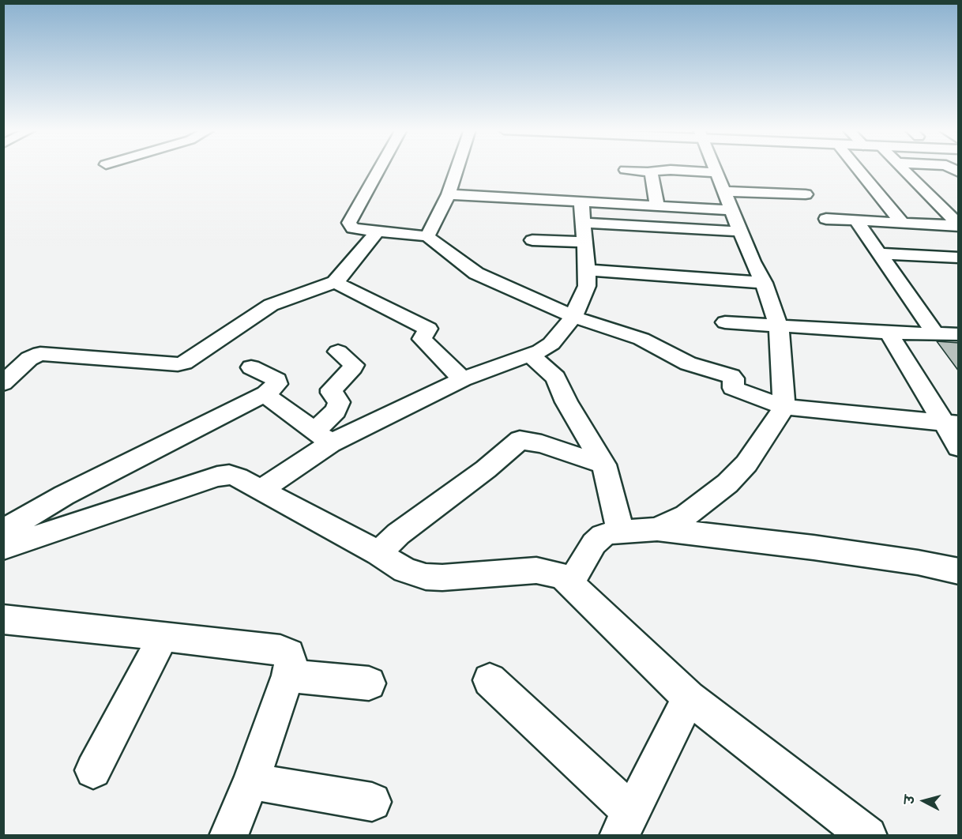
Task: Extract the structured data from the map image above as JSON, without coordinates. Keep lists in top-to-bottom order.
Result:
{
  "north": "left"
}
